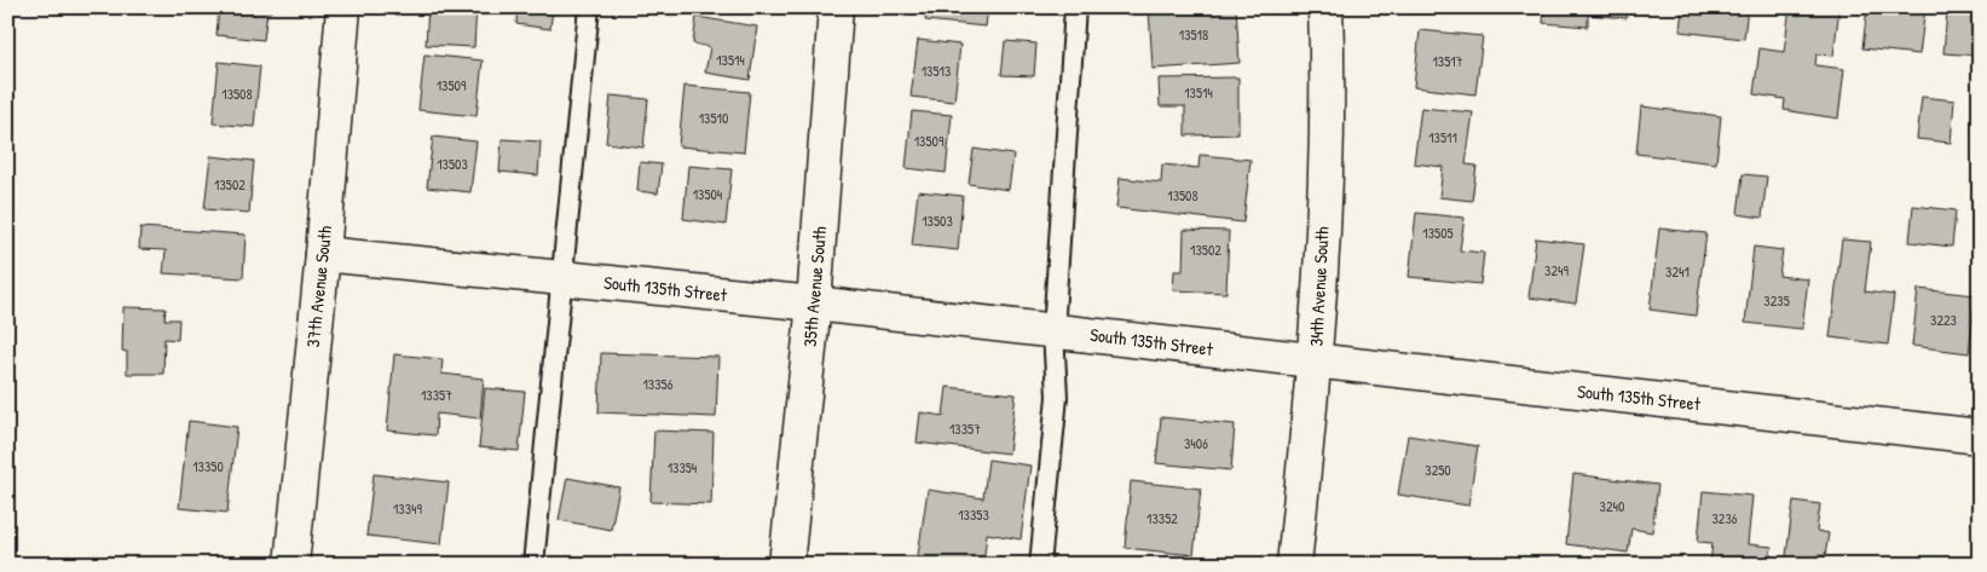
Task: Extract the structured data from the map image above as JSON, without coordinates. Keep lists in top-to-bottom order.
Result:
{
  "streets": {
    "street": [
      "37th Avenue South",
      "35th Avenue South",
      "34th Avenue South",
      "South 135th Street"
    ]
  },
  "crossings": [
    ["37th Avenue South", "South 135th Street"],
    ["35th Avenue South", "South 135th Street"],
    ["34th Avenue South", "South 135th Street"]
  ],
  "house_numbers": [
    "13518",
    "13514",
    "13517",
    "13513",
    "13509",
    "13514",
    "13508",
    "13510",
    "13511",
    "13509",
    "13503",
    "13502",
    "13504",
    "13508",
    "13503",
    "13505",
    "13502",
    "3249",
    "3241",
    "3235",
    "3223",
    "13356",
    "13357",
    "13357",
    "3406",
    "13350",
    "13354",
    "3250",
    "3240",
    "13349",
    "13353",
    "13352",
    "3236"
  ]
}
